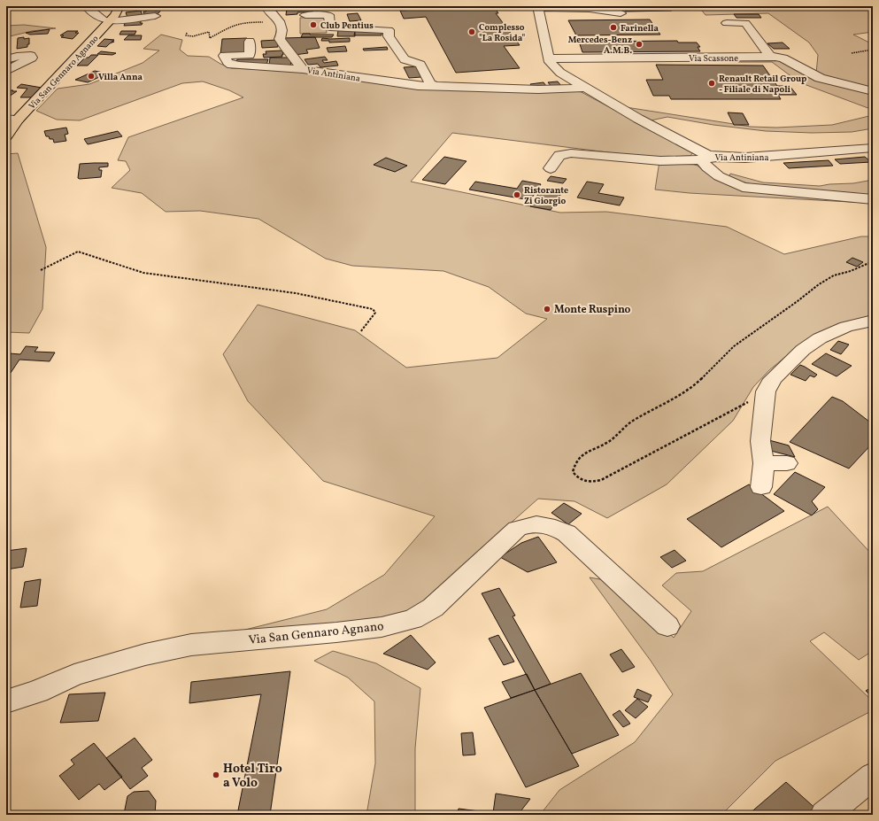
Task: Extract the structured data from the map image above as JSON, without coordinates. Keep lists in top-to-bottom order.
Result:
{
  "streets": {
    "main road": ["Via San Gennaro Agnano"],
    "street": ["Via Scassone", "Via Antiniana"]
  },
  "crossings": [
    ["Via Scassone", "Via Antiniana"]
  ],
  "places": [
    "Club Pentius",
    "Farinella",
    "Complesso \"La Rosida\"",
    "Mercedes-Benz A.M.B.",
    "Villa Anna",
    "Renault Retail Group - Filiale di Napoli",
    "Ristorante Zi Giorgio",
    "Monte Ruspino",
    "Hotel Tiro a Volo"
  ]
}
